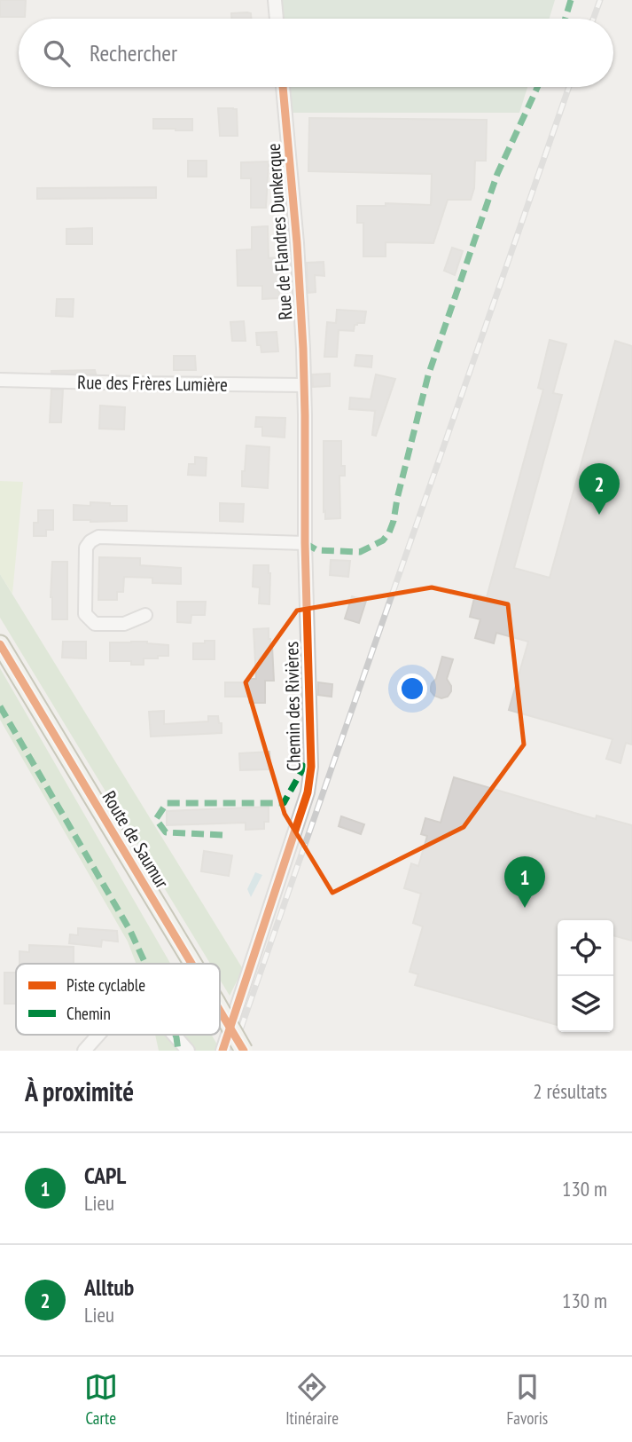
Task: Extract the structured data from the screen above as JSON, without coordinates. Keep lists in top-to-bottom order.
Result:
{
  "streets": {
    "main road": ["Route de Saumur"],
    "street": ["Rue de Flandres Dunkerque", "Rue des Frères Lumière", "Chemin des Rivières"]
  },
  "crossings": [
    ["Rue de Flandres Dunkerque", "Rue des Frères Lumière"],
    ["Rue de Flandres Dunkerque", "Chemin des Rivières"],
    ["Rue des Frères Lumière", "Chemin des Rivières"]
  ],
  "legend": ["Piste cyclable", "Chemin"],
  "page": {
    "search": "Rechercher",
    "pins": ["2", "1"],
    "heading": ["À proximité", "2 résultats"],
    "list": [
      {
        "mark": "1",
        "name": "CAPL",
        "note": "Lieu",
        "value": "130 m"
      },
      {
        "mark": "2",
        "name": "Alltub",
        "note": "Lieu",
        "value": "130 m"
      }
    ],
    "nav": ["Carte", "Itinéraire", "Favoris"]
  }
}
